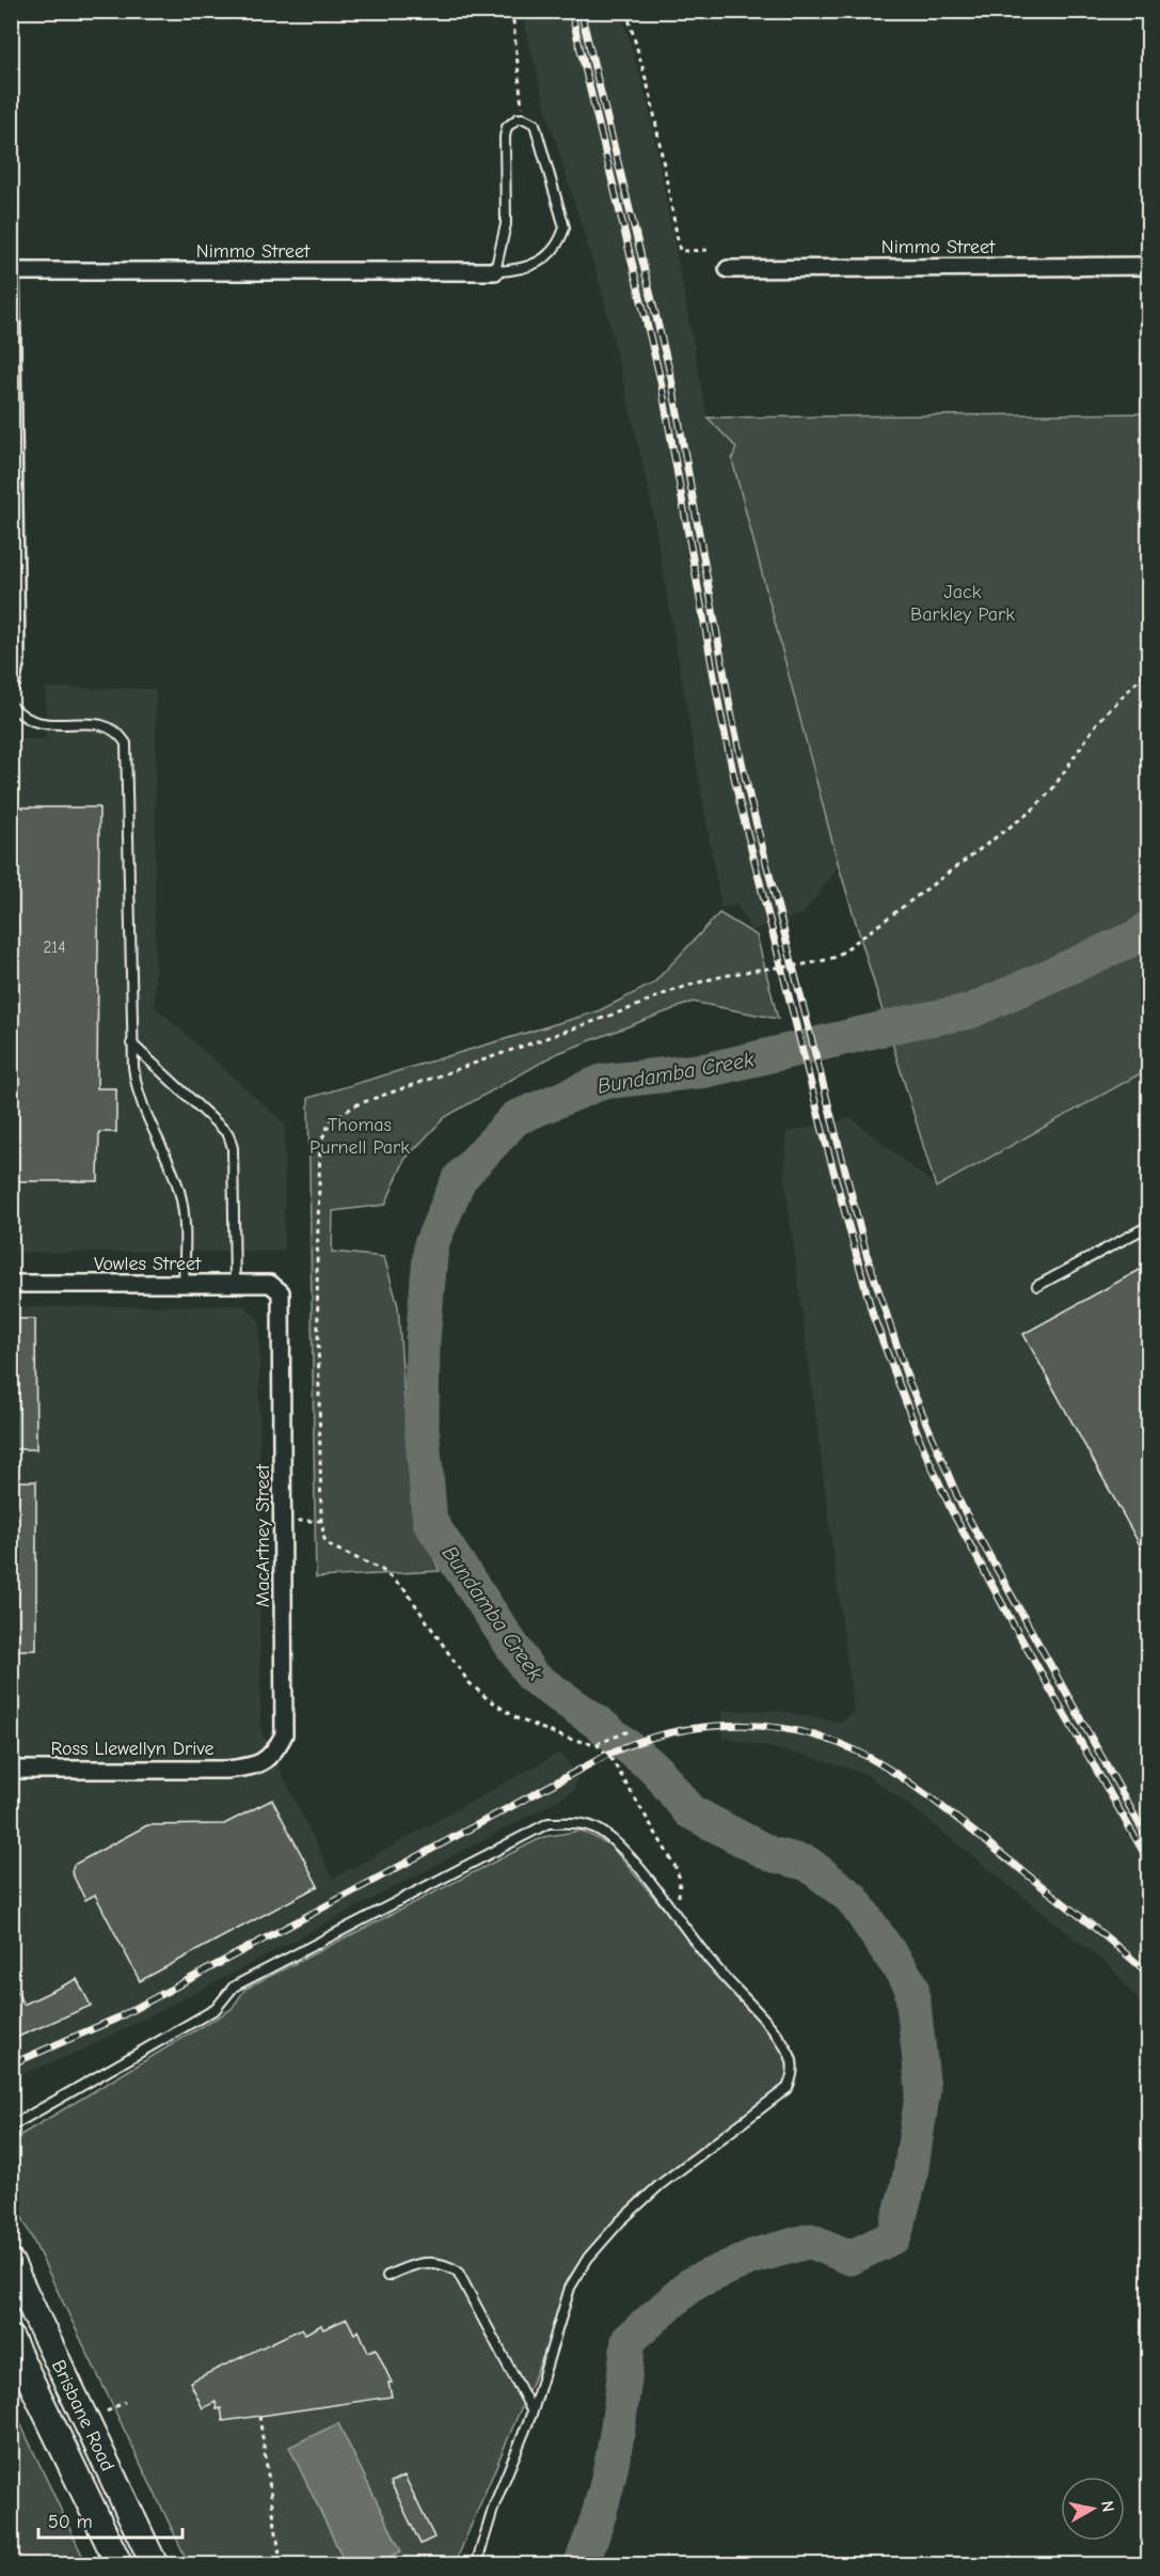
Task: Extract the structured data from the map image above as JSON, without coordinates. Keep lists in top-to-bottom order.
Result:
{
  "streets": {
    "main road": ["Brisbane Road"],
    "street": [
      "Nimmo Street",
      "Vowles Street",
      "MacArtney Street",
      "Ross Llewellyn Drive"
    ]
  },
  "crossings": [
    ["Vowles Street", "MacArtney Street"],
    ["MacArtney Street", "Ross Llewellyn Drive"]
  ],
  "water": ["Bundamba Creek"],
  "parks": ["Jack Barkley Park", "Thomas Purnell Park"],
  "house_numbers": ["214"],
  "scale_bar": "50 m",
  "north": "right"
}
